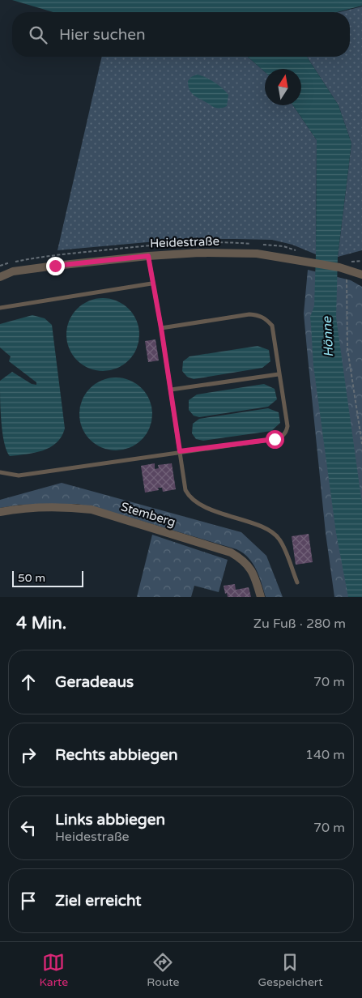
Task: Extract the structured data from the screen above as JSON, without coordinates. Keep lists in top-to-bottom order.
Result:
{
  "streets": {
    "street": ["Heidestraße", "Stemberg"]
  },
  "water": ["Hönne"],
  "scale_bar": "50 m",
  "north": "top",
  "page": {
    "search": "Hier suchen",
    "scale": "50 m",
    "heading": ["4 Min.", "Zu Fuß · 280 m"],
    "list": [
      ["Geradeaus", "70 m"],
      ["Rechts abbiegen", "140 m"],
      ["Links abbiegen", "Heidestraße", "70 m"],
      "Ziel erreicht"
    ],
    "nav": ["Karte", "Route", "Gespeichert"]
  }
}
